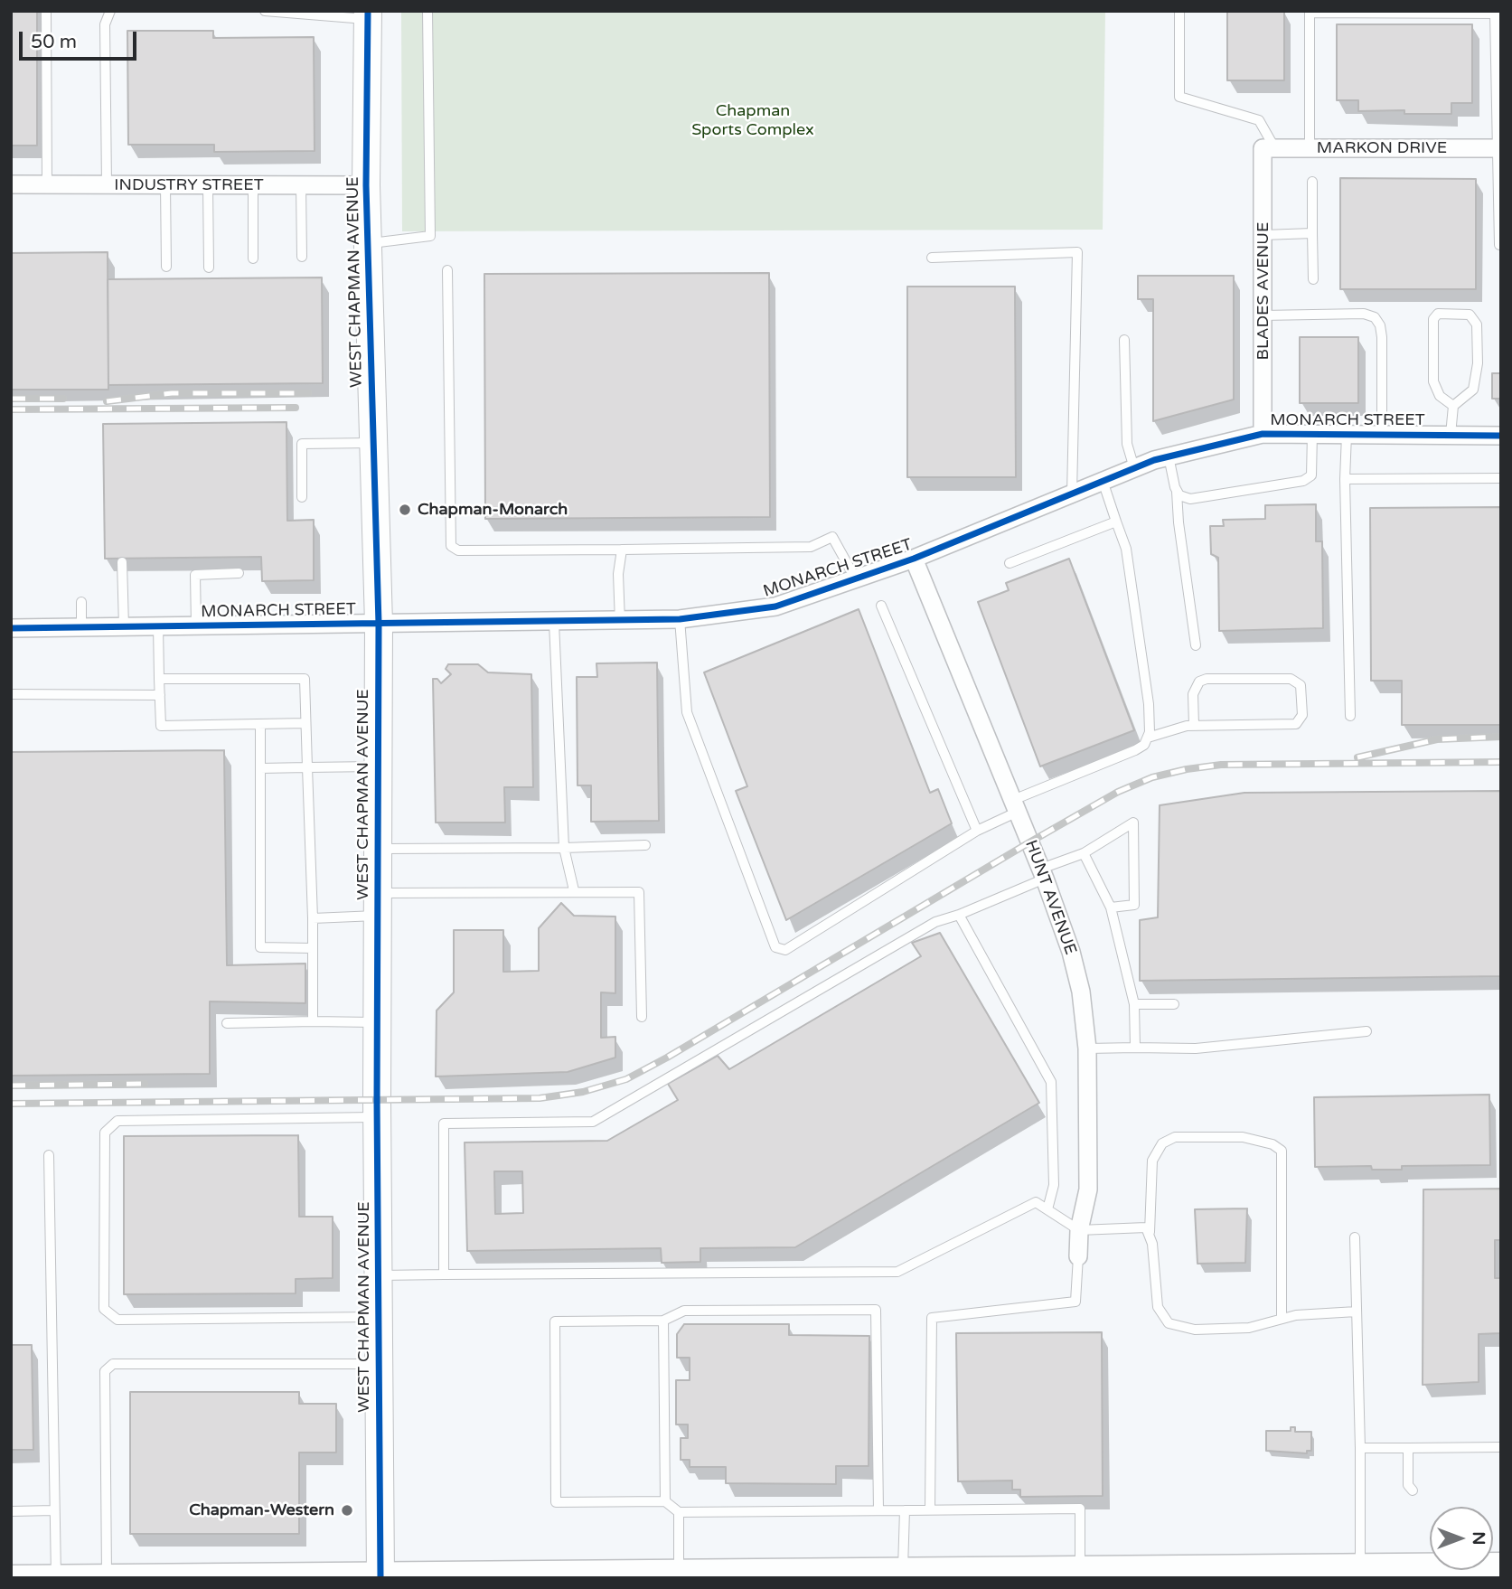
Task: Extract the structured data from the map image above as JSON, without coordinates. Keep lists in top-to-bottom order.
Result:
{
  "streets": {
    "main road": ["WEST CHAPMAN AVENUE"],
    "street": [
      "MARKON DRIVE",
      "INDUSTRY STREET",
      "BLADES AVENUE",
      "MONARCH STREET",
      "HUNT AVENUE"
    ]
  },
  "crossings": [
    ["MARKON DRIVE", "BLADES AVENUE"],
    ["INDUSTRY STREET", "WEST CHAPMAN AVENUE"],
    ["WEST CHAPMAN AVENUE", "MONARCH STREET"],
    ["BLADES AVENUE", "MONARCH STREET"],
    ["MONARCH STREET", "HUNT AVENUE"]
  ],
  "parks": ["Chapman Sports Complex"],
  "places": ["Chapman-Monarch", "Chapman-Western"],
  "scale_bar": "50 m",
  "north": "right"
}
